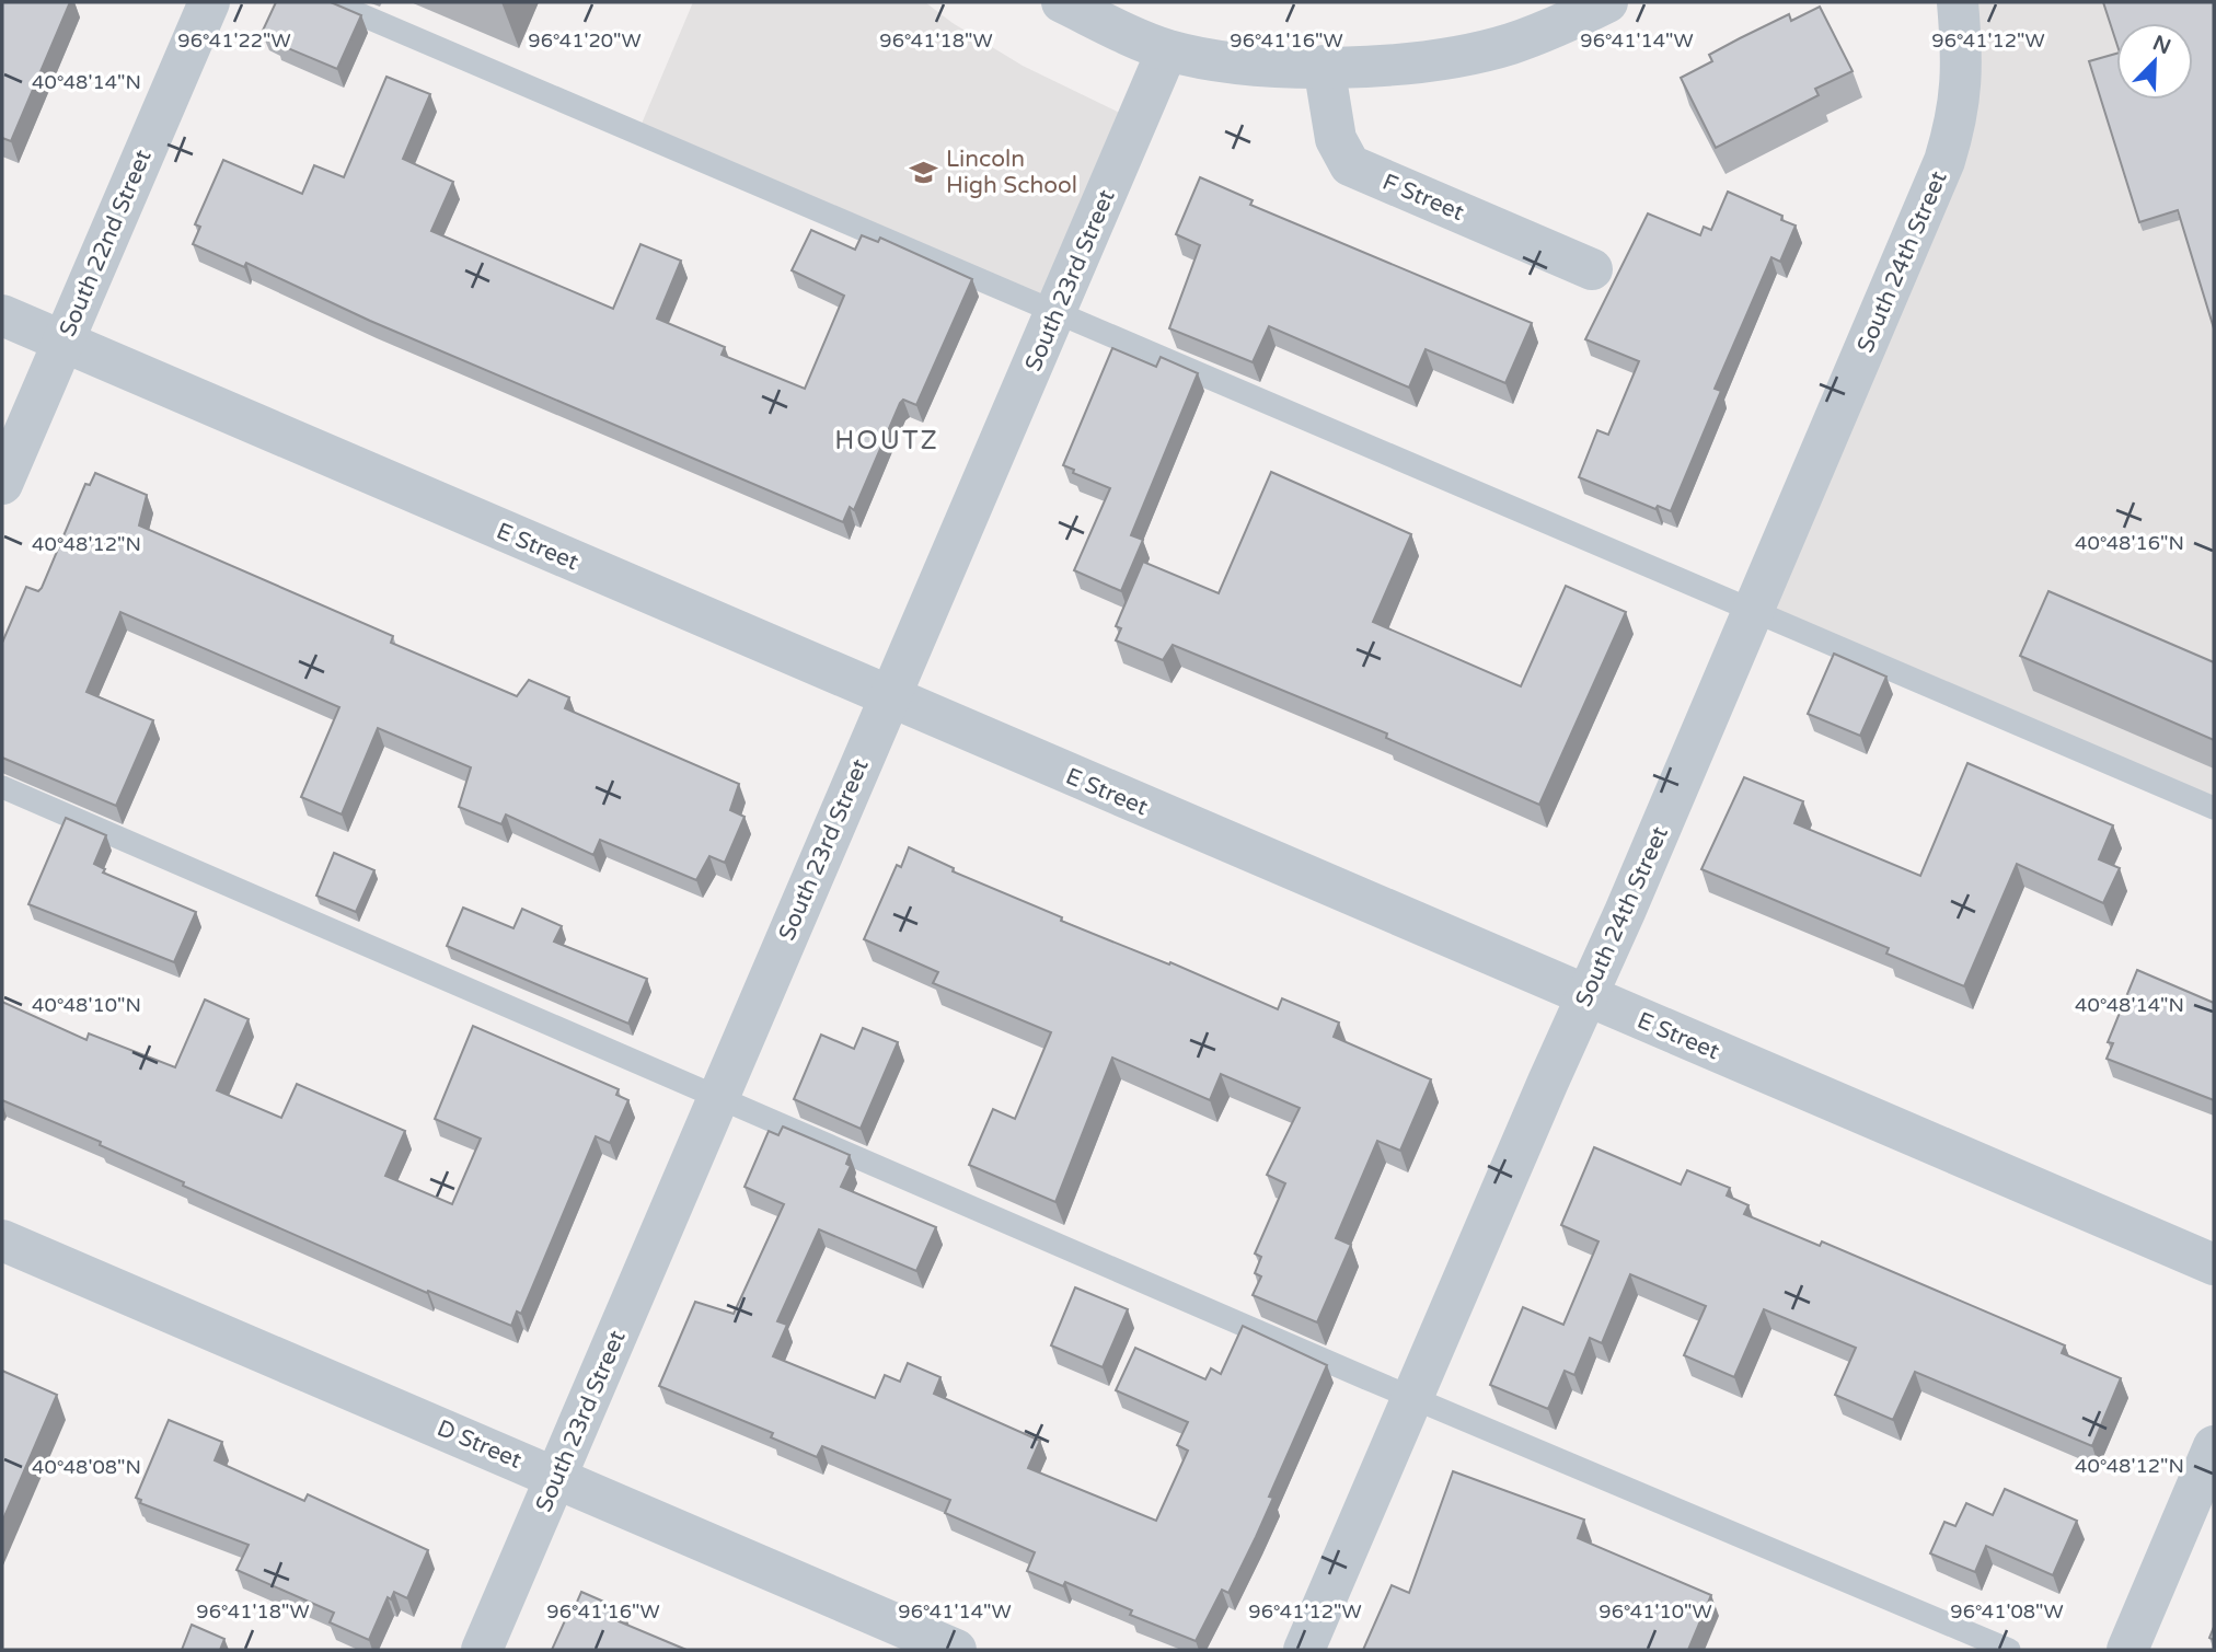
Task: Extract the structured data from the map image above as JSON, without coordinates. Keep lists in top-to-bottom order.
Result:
{
  "streets": {
    "street": [
      "F Street",
      "South 22nd Street",
      "South 24th Street",
      "South 23rd Street",
      "E Street",
      "D Street"
    ]
  },
  "crossings": [
    ["South 22nd Street", "E Street"],
    ["South 24th Street", "E Street"],
    ["South 23rd Street", "E Street"],
    ["South 23rd Street", "D Street"]
  ],
  "districts": ["HOUTZ"],
  "places": {
    "school or university": ["Lincoln High School"]
  },
  "north": "top right",
  "coordinates": [
    "96°41'22\"W",
    "96°41'20\"W",
    "96°41'18\"W",
    "96°41'16\"W",
    "96°41'14\"W",
    "96°41'12\"W",
    "40°48'14\"N",
    "40°48'16\"N",
    "40°48'12\"N",
    "40°48'10\"N",
    "40°48'08\"N",
    "96°41'10\"W",
    "96°41'08\"W"
  ]
}
